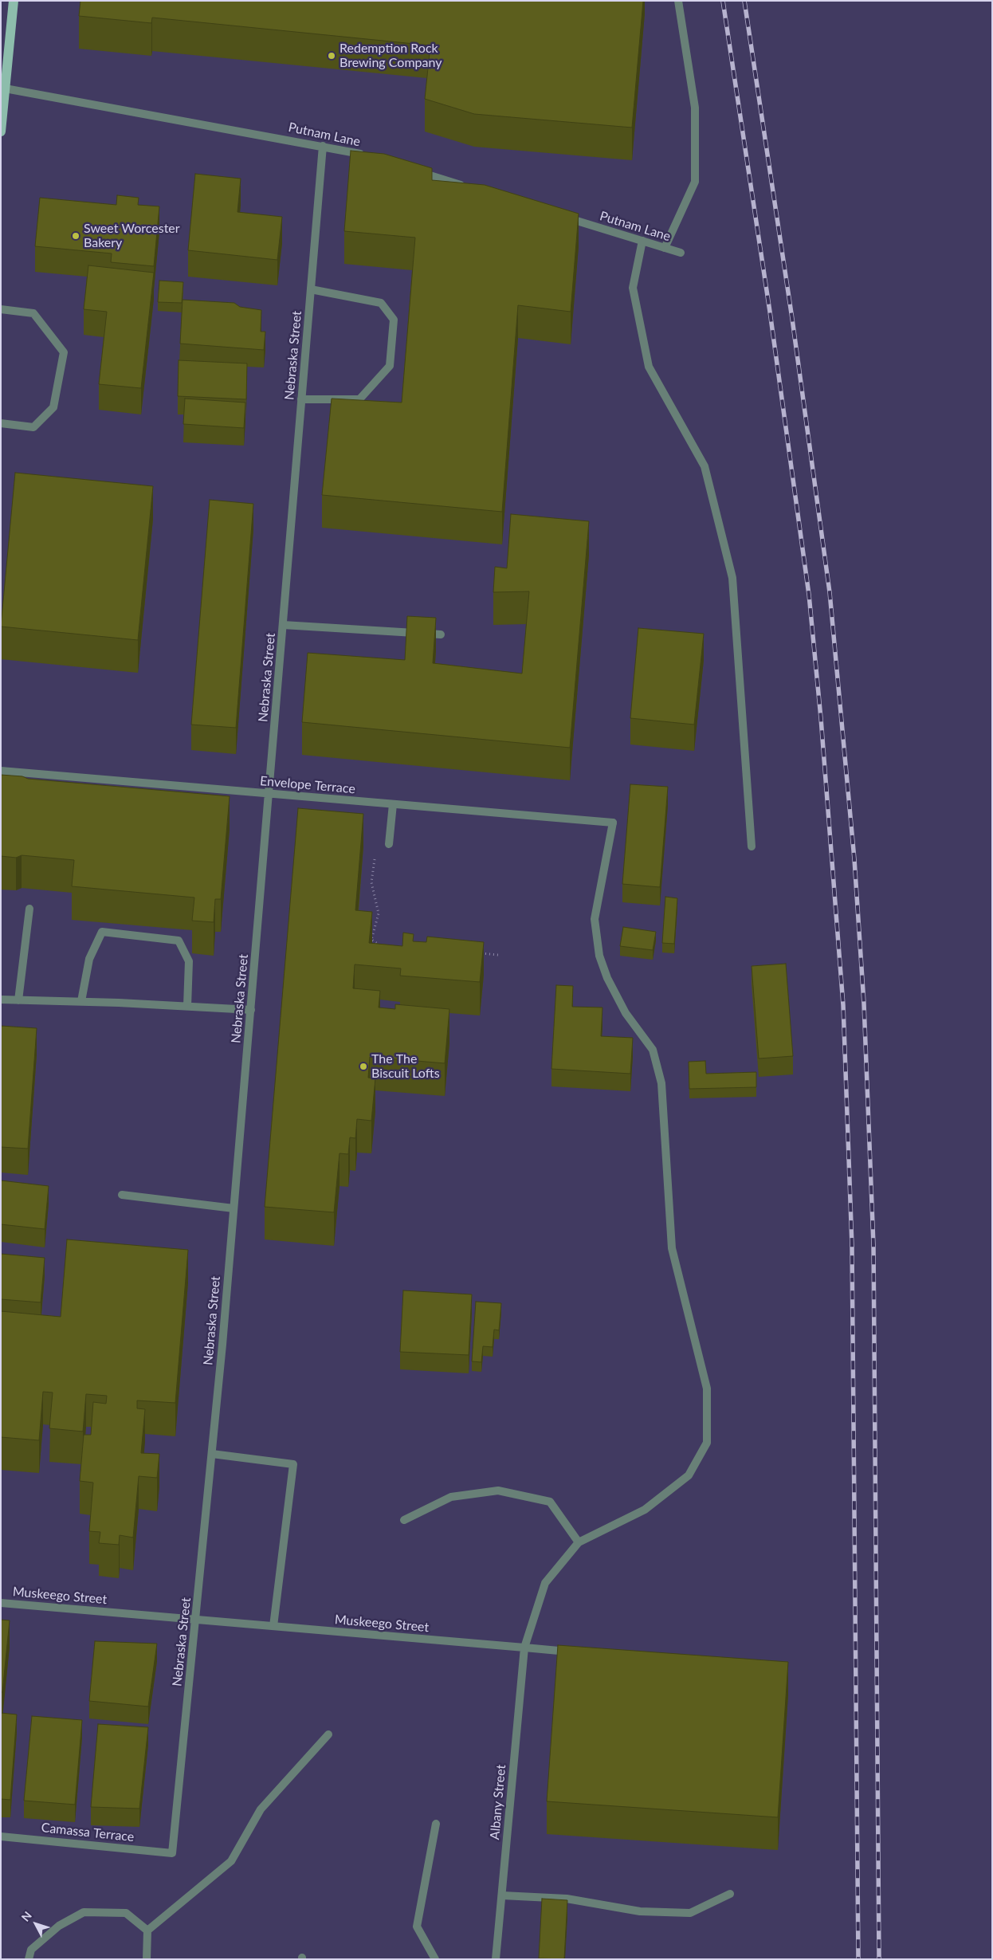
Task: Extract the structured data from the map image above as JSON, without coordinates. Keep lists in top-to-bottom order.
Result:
{
  "streets": {
    "street": [
      "Putnam Lane",
      "Nebraska Street",
      "Envelope Terrace",
      "Muskeego Street",
      "Albany Street",
      "Camassa Terrace"
    ]
  },
  "crossings": [
    ["Putnam Lane", "Nebraska Street"],
    ["Nebraska Street", "Envelope Terrace"],
    ["Nebraska Street", "Muskeego Street"],
    ["Nebraska Street", "Camassa Terrace"],
    ["Envelope Terrace", "Albany Street"],
    ["Muskeego Street", "Albany Street"]
  ],
  "places": ["Redemption Rock Brewing Company", "Sweet Worcester Bakery", "The The Biscuit Lofts"],
  "north": "top left"
}
